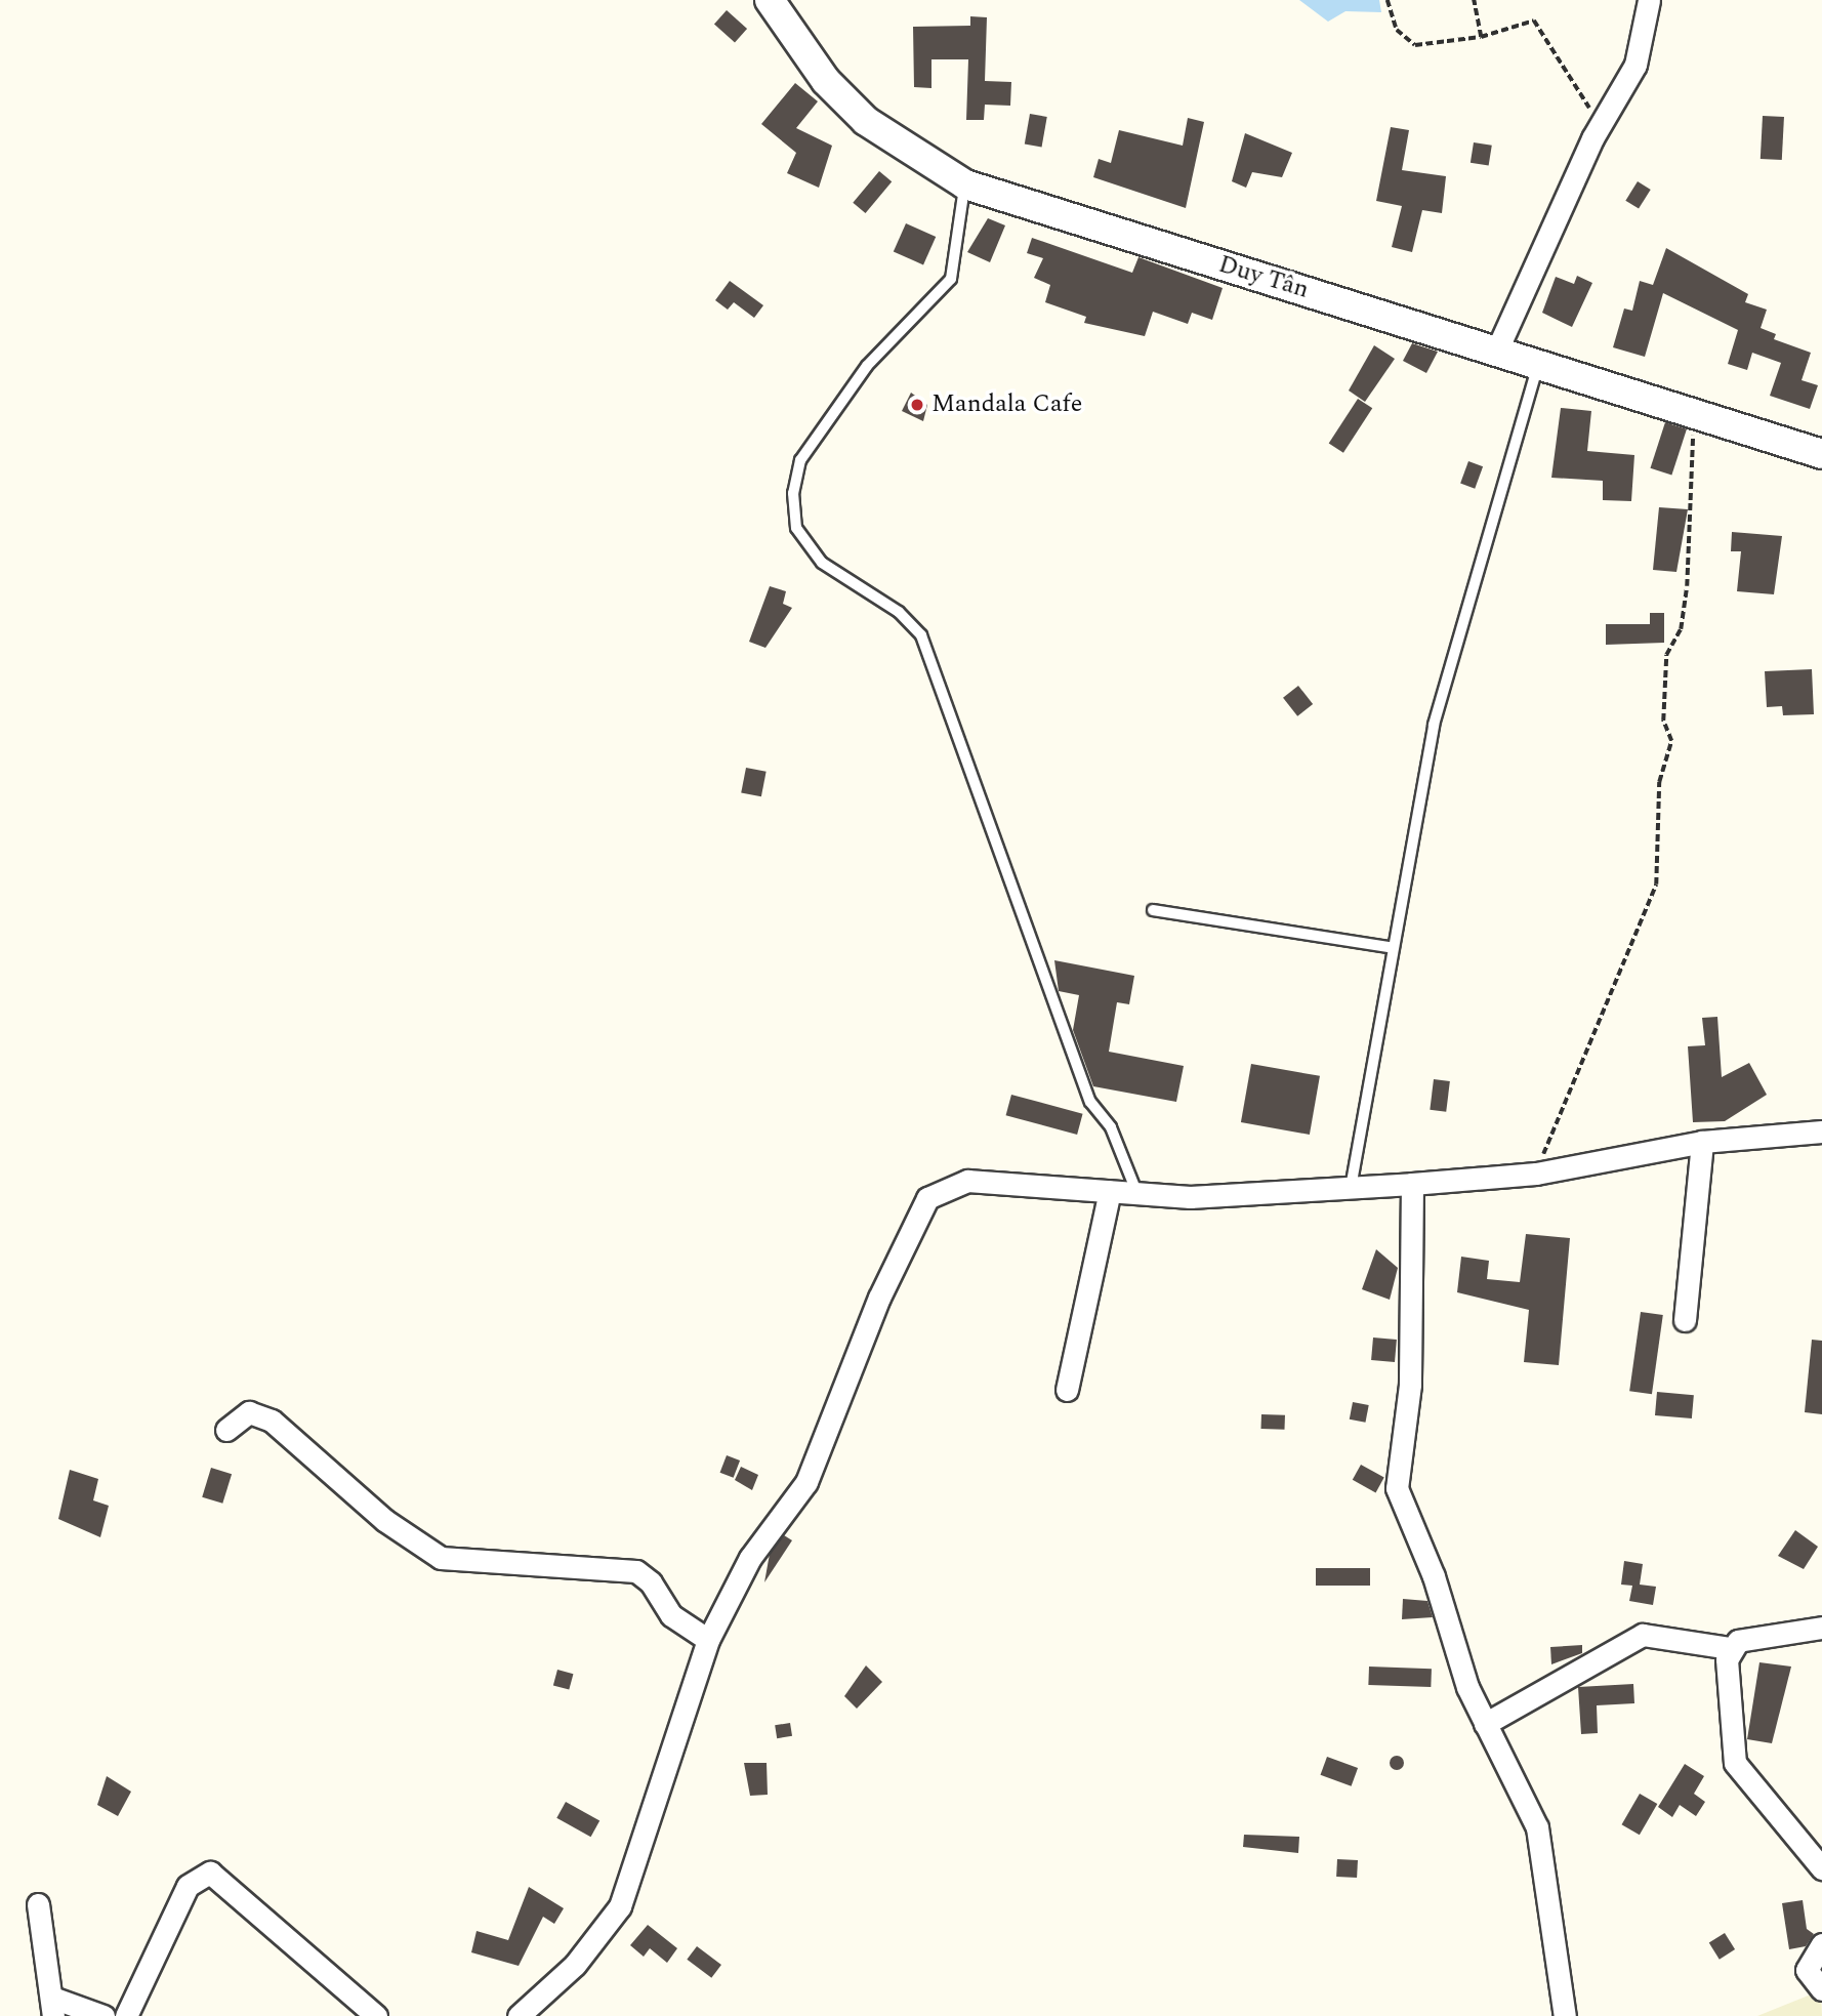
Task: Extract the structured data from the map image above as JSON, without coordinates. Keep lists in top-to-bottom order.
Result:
{
  "streets": {
    "street": ["Duy Tân"]
  },
  "places": ["Mandala Cafe"]
}
